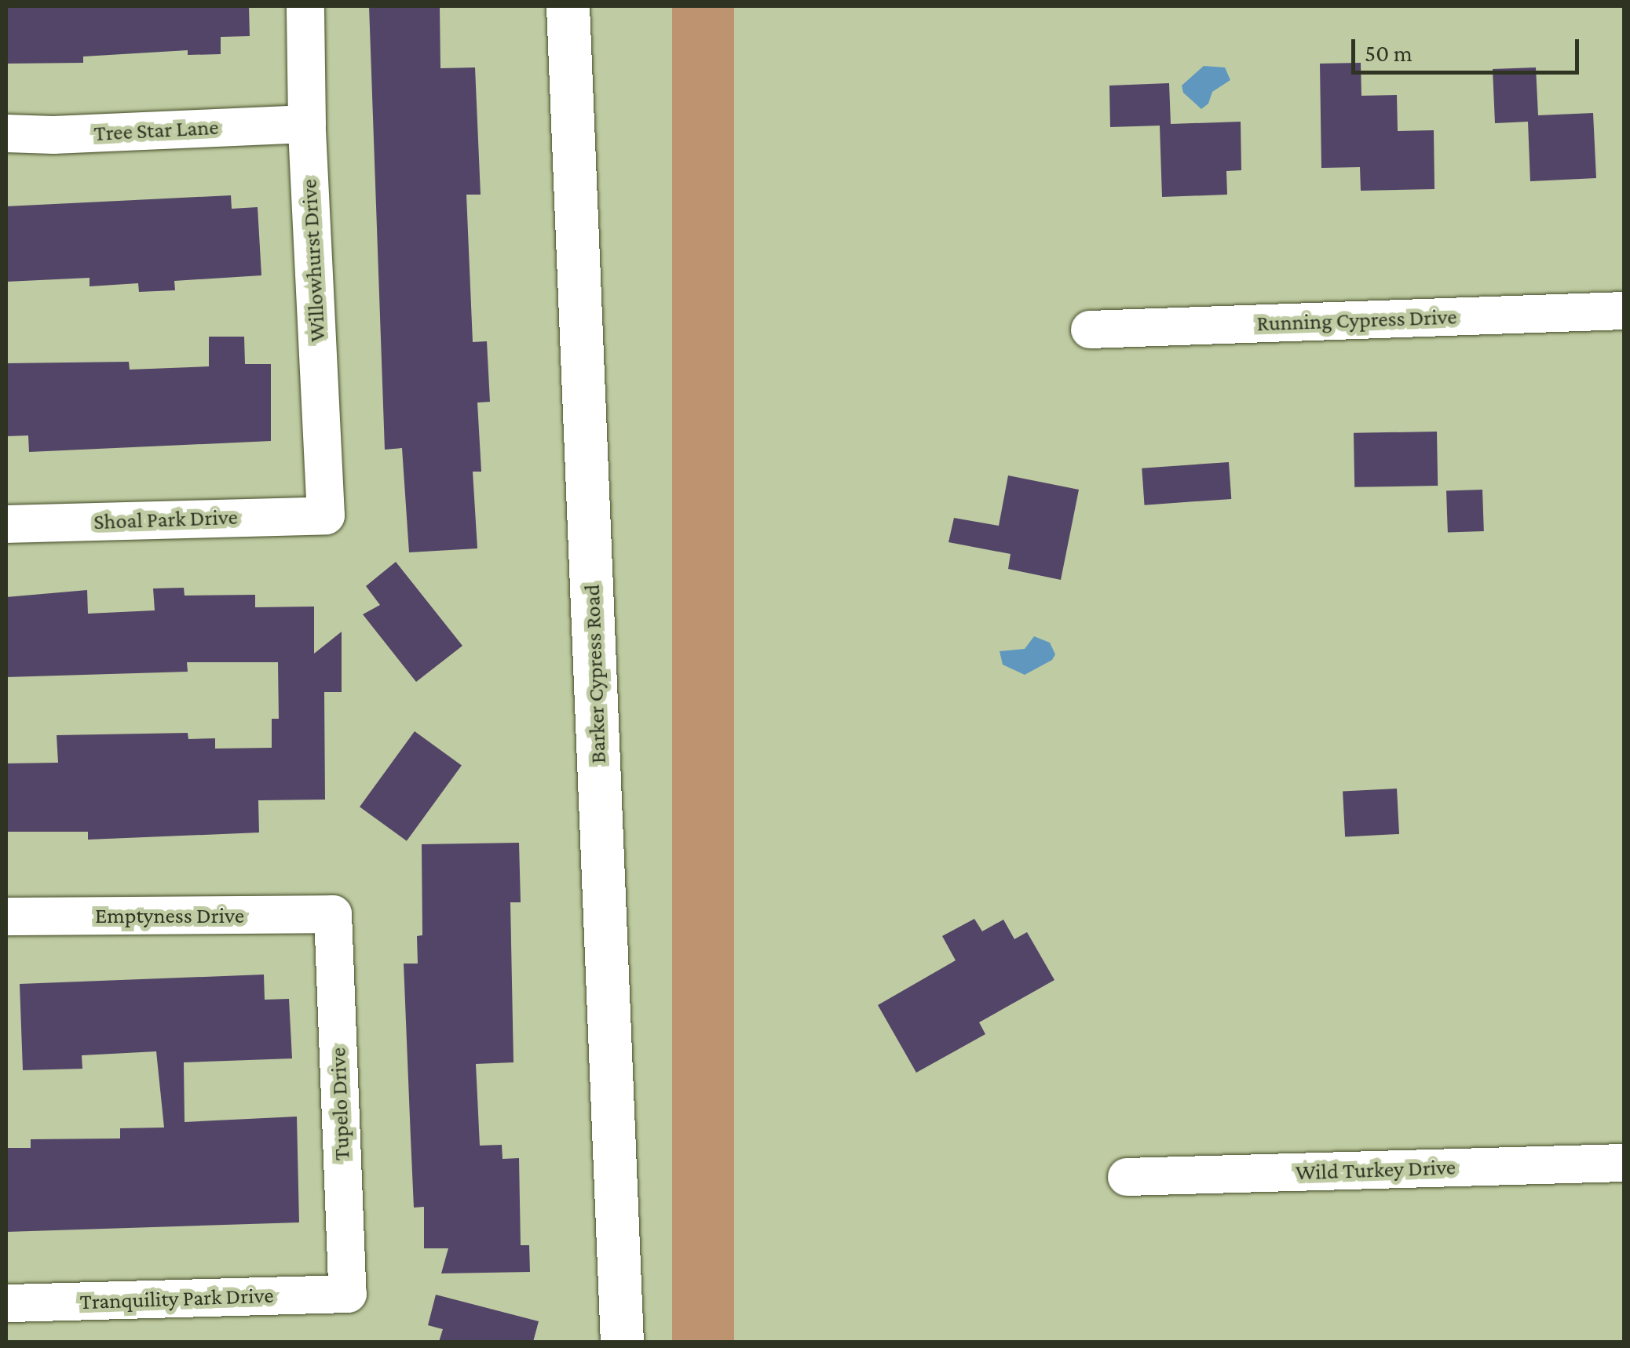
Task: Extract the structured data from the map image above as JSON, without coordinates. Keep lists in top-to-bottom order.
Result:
{
  "streets": {
    "street": [
      "Tree Star Lane",
      "Willowhurst Drive",
      "Running Cypress Drive",
      "Shoal Park Drive",
      "Barker Cypress Road",
      "Emptyness Drive",
      "Tupelo Drive",
      "Wild Turkey Drive",
      "Tranquility Park Drive"
    ]
  },
  "crossings": [
    ["Tree Star Lane", "Willowhurst Drive"],
    ["Willowhurst Drive", "Shoal Park Drive"],
    ["Emptyness Drive", "Tupelo Drive"],
    ["Tupelo Drive", "Tranquility Park Drive"]
  ],
  "scale_bar": "50 m"
}
